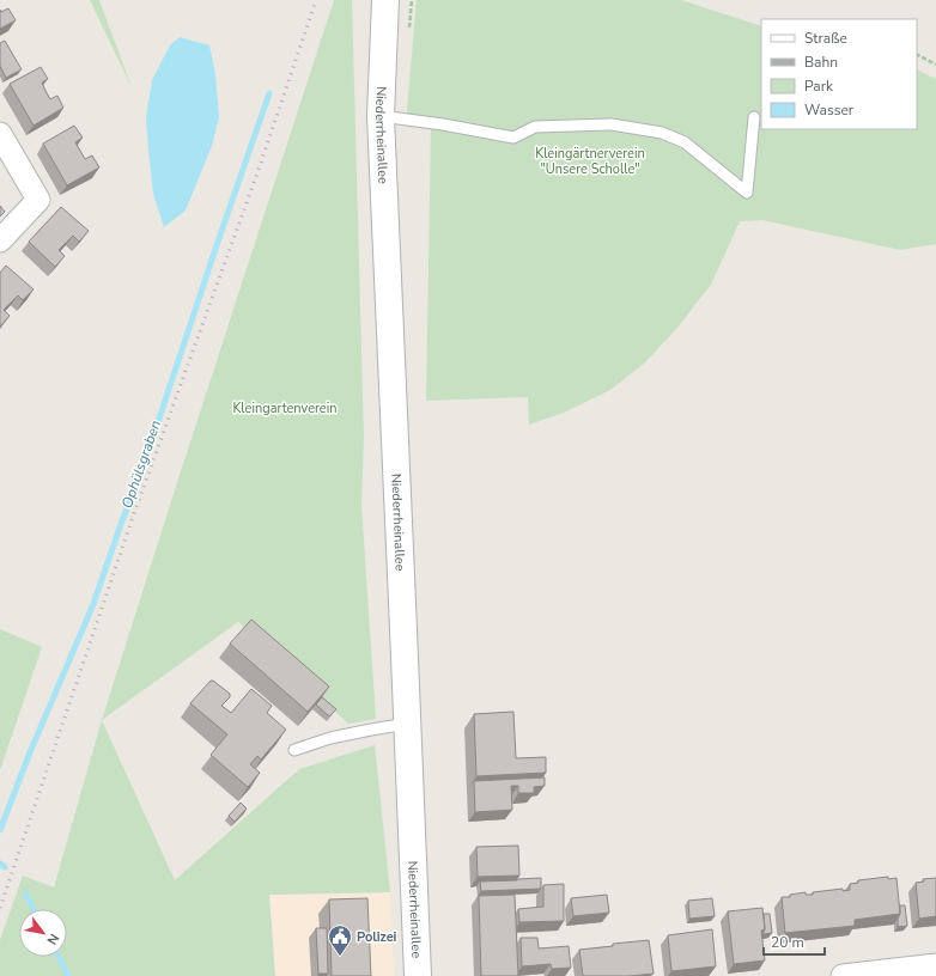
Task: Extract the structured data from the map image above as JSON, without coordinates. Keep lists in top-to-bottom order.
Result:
{
  "streets": {
    "main road": ["Niederrheinallee"]
  },
  "water": ["Ophülsgraben"],
  "parks": ["Kleingärtnerverein \"Unsere Scholle\"", "Kleingartenverein"],
  "places": {
    "public building": ["Polizei"]
  },
  "legend": [
    "Straße",
    "Bahn",
    "Park",
    "Wasser"
  ],
  "scale_bar": "20 m",
  "north": "bottom right"
}
